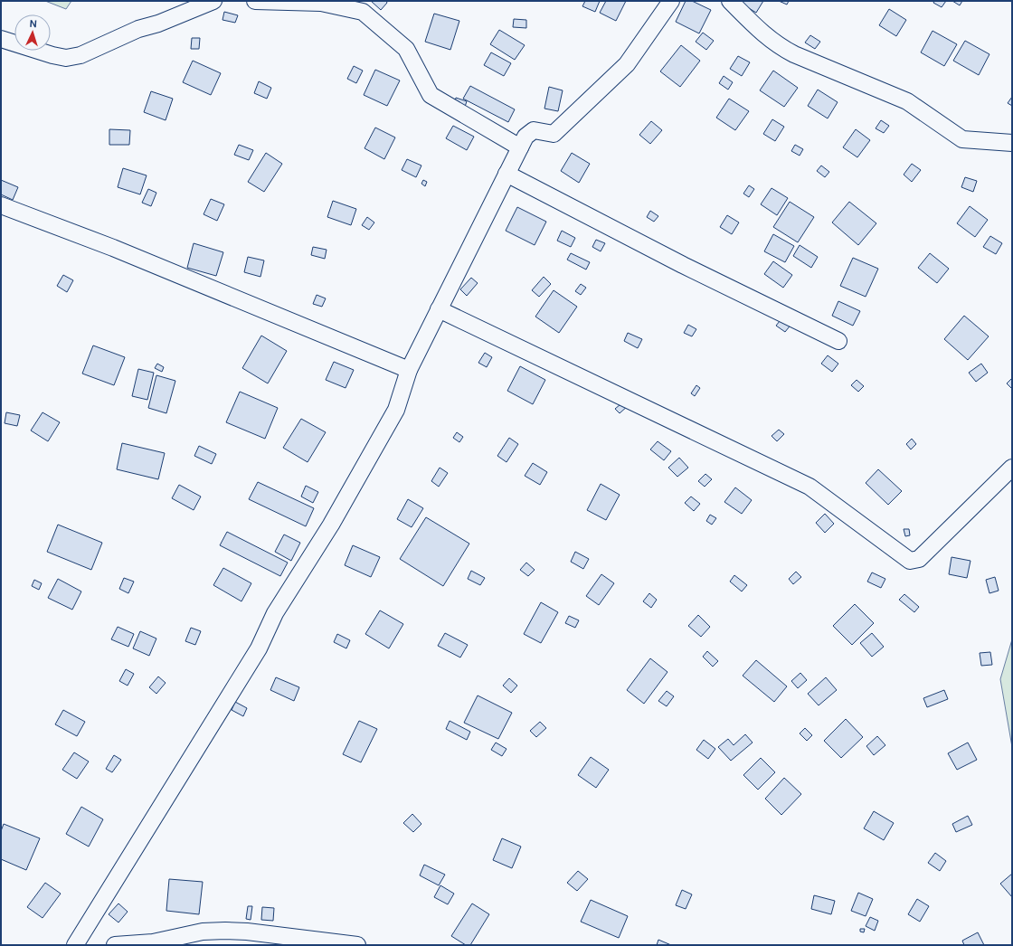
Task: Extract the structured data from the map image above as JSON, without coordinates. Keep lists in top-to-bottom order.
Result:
{
  "north": "top"
}
